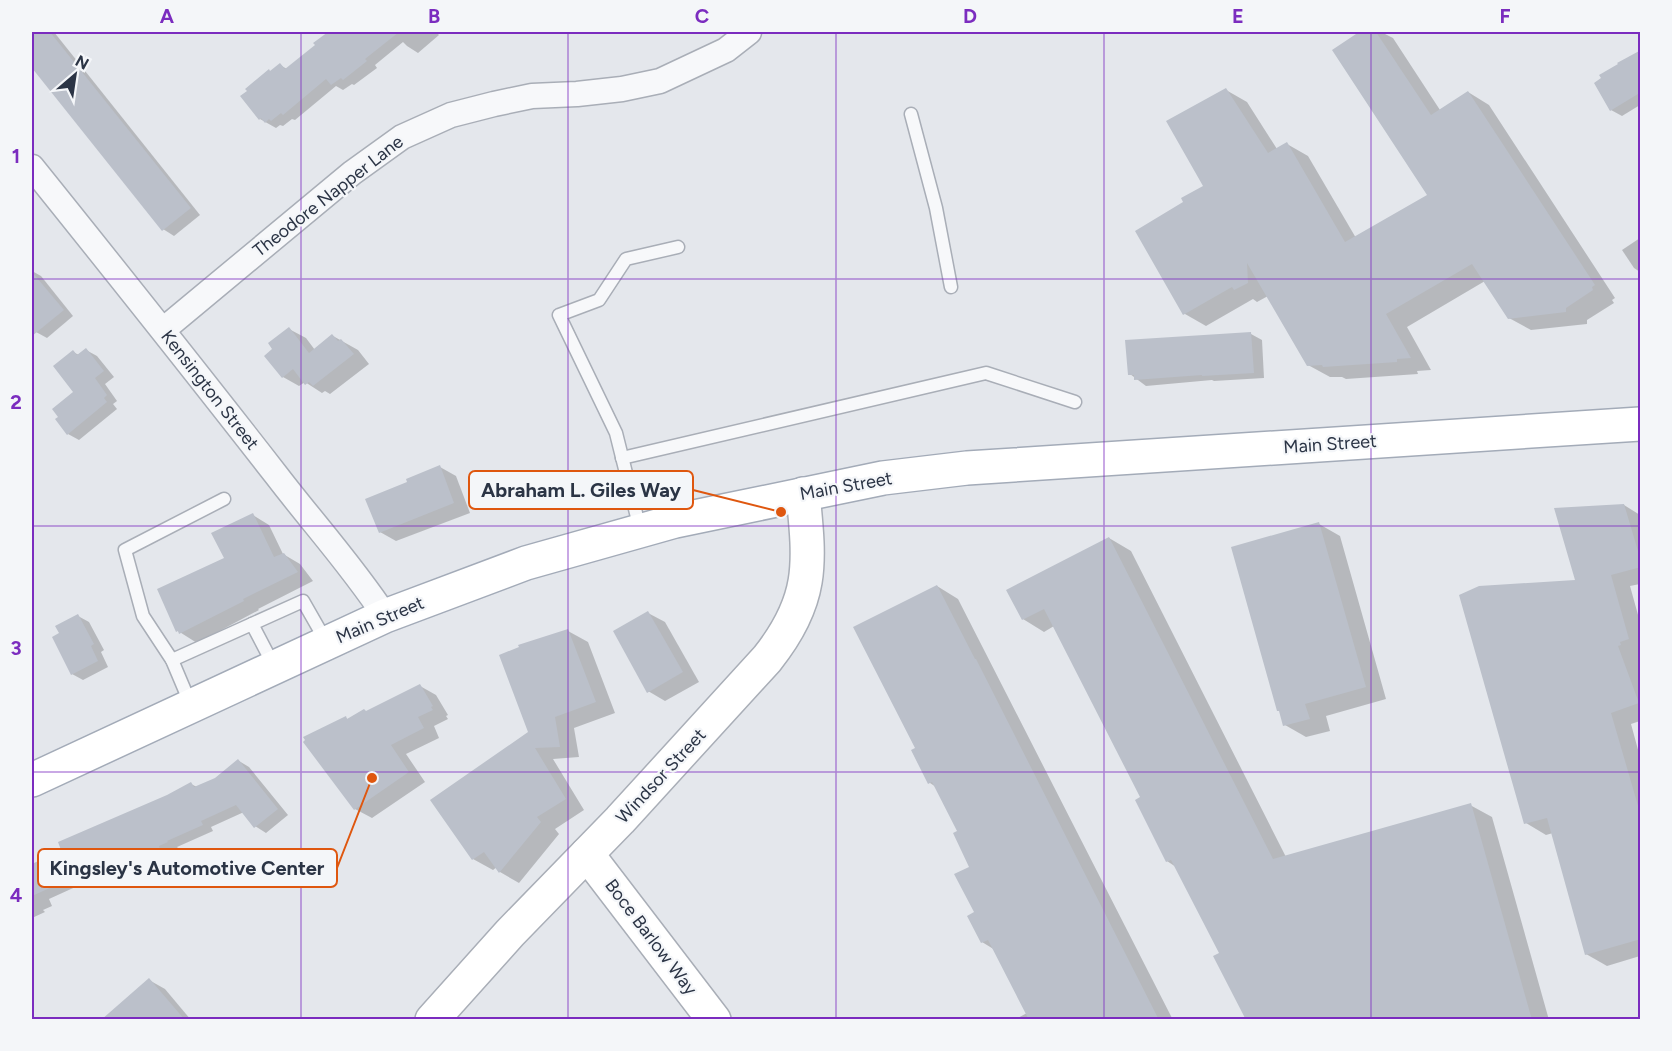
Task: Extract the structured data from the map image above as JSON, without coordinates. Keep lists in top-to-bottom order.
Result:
{
  "streets": {
    "main road": ["Main Street", "Windsor Street", "Boce Barlow Way"],
    "street": ["Theodore Napper Lane", "Kensington Street"]
  },
  "crossings": [
    ["Theodore Napper Lane", "Kensington Street"],
    ["Kensington Street", "Main Street"],
    ["Main Street", "Windsor Street"],
    ["Windsor Street", "Boce Barlow Way"]
  ],
  "places": ["Abraham L. Giles Way", "Kingsley's Automotive Center"],
  "north": "top right",
  "grid": {
    "columns": [
      "A",
      "B",
      "C",
      "D",
      "E",
      "F"
    ],
    "rows": [
      "1",
      "2",
      "3",
      "4"
    ]
  }
}
